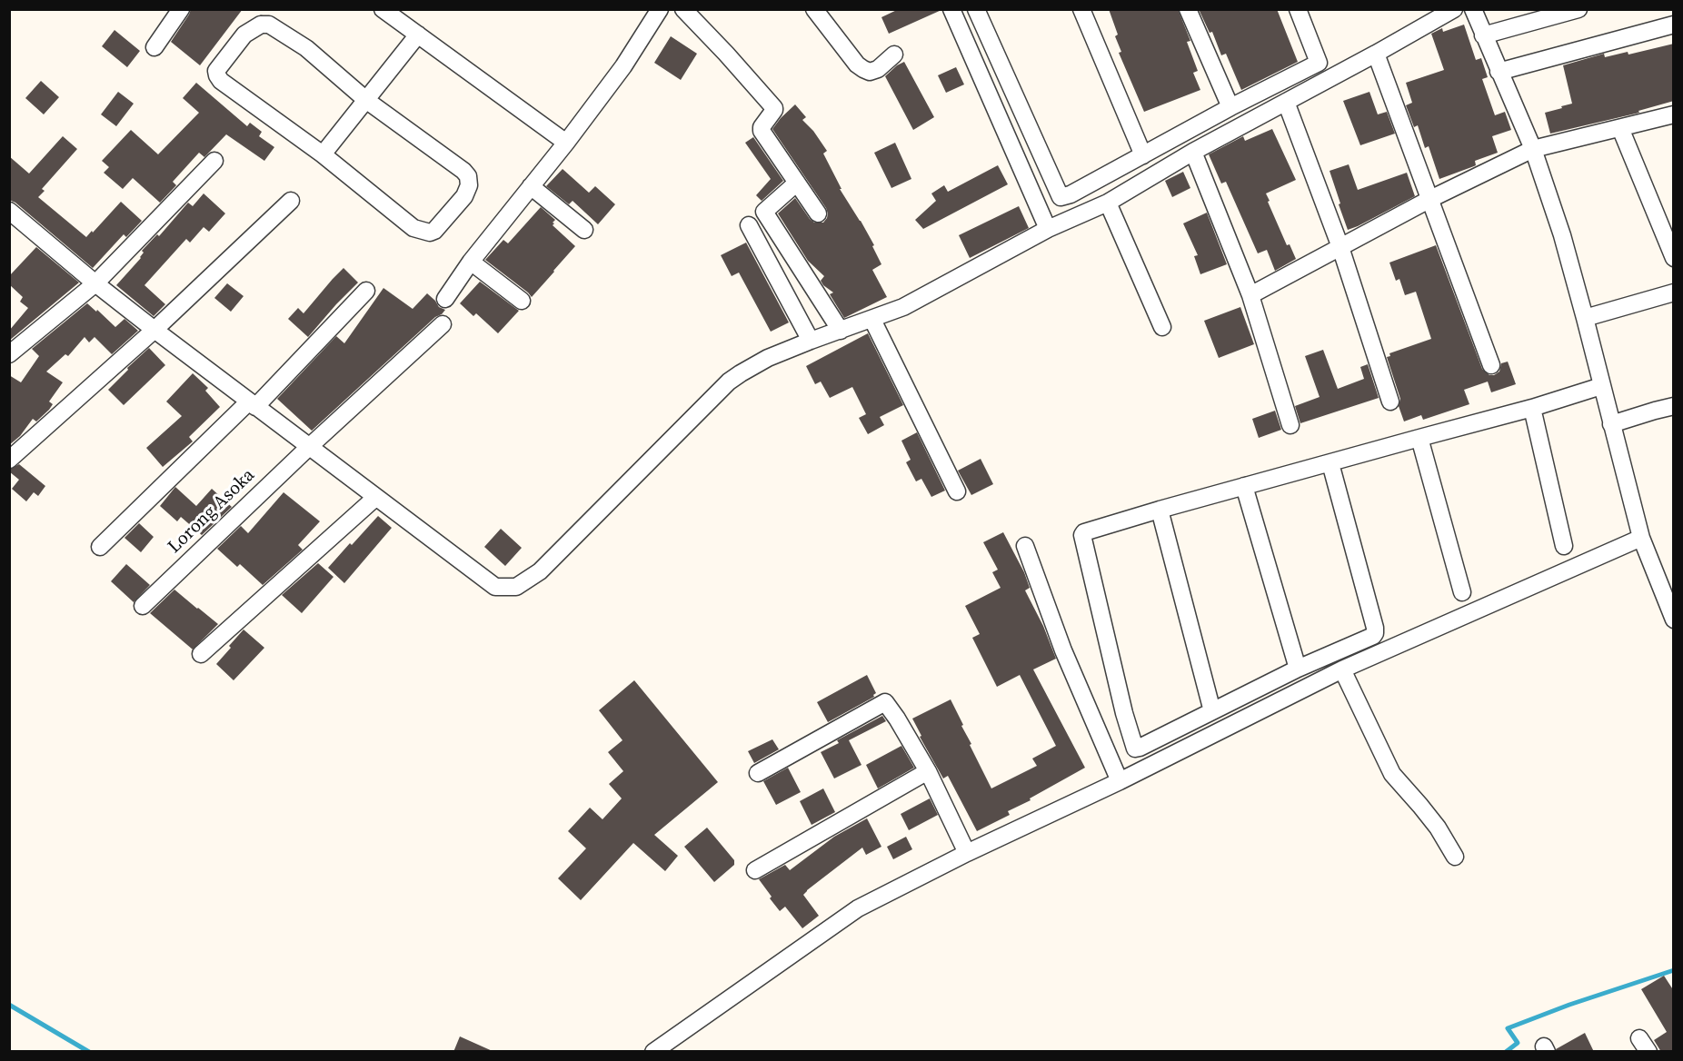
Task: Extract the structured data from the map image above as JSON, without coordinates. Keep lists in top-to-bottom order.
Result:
{
  "streets": {
    "street": ["Lorong Asoka"]
  }
}
